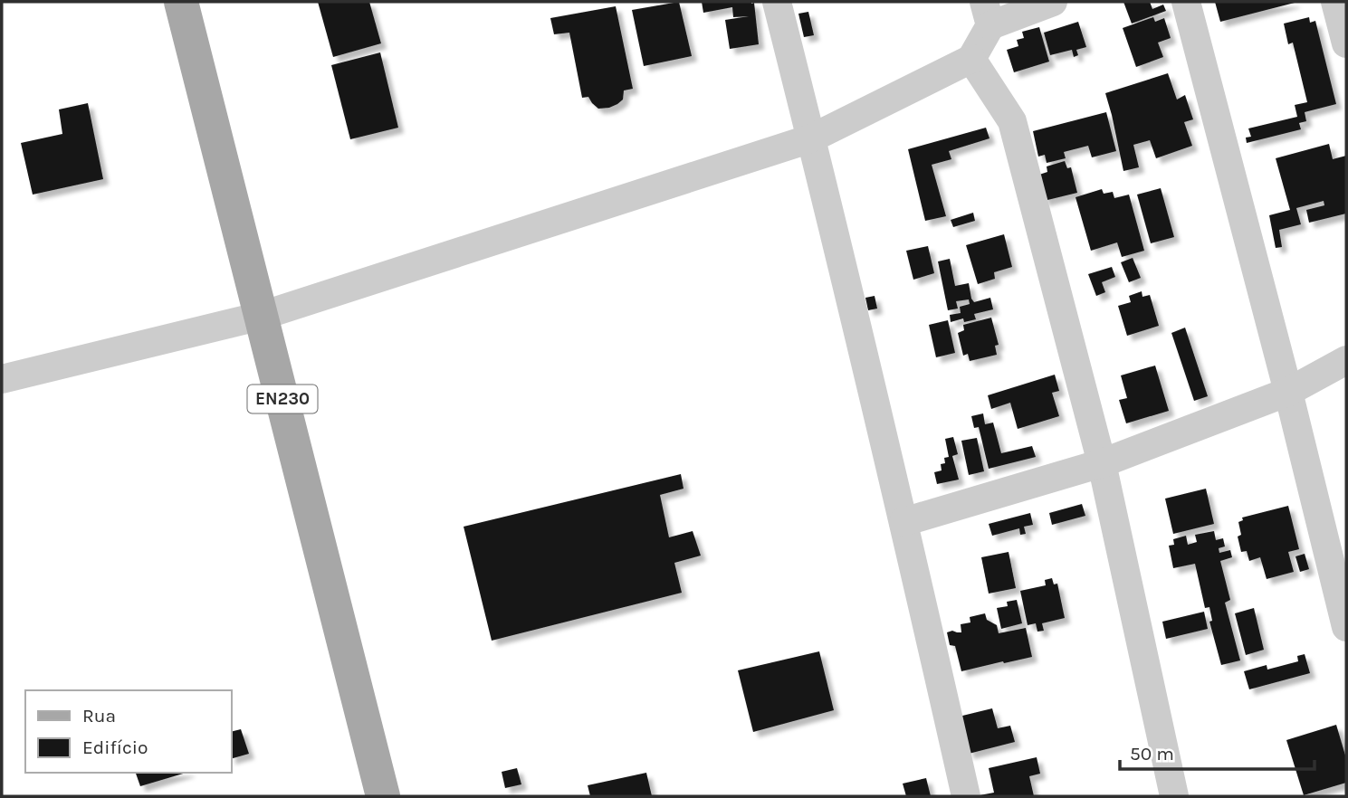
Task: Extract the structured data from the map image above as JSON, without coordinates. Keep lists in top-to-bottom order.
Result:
{
  "streets": {
    "main road": ["EN230"]
  },
  "legend": ["Rua", "Edifício"],
  "scale_bar": "50 m"
}
